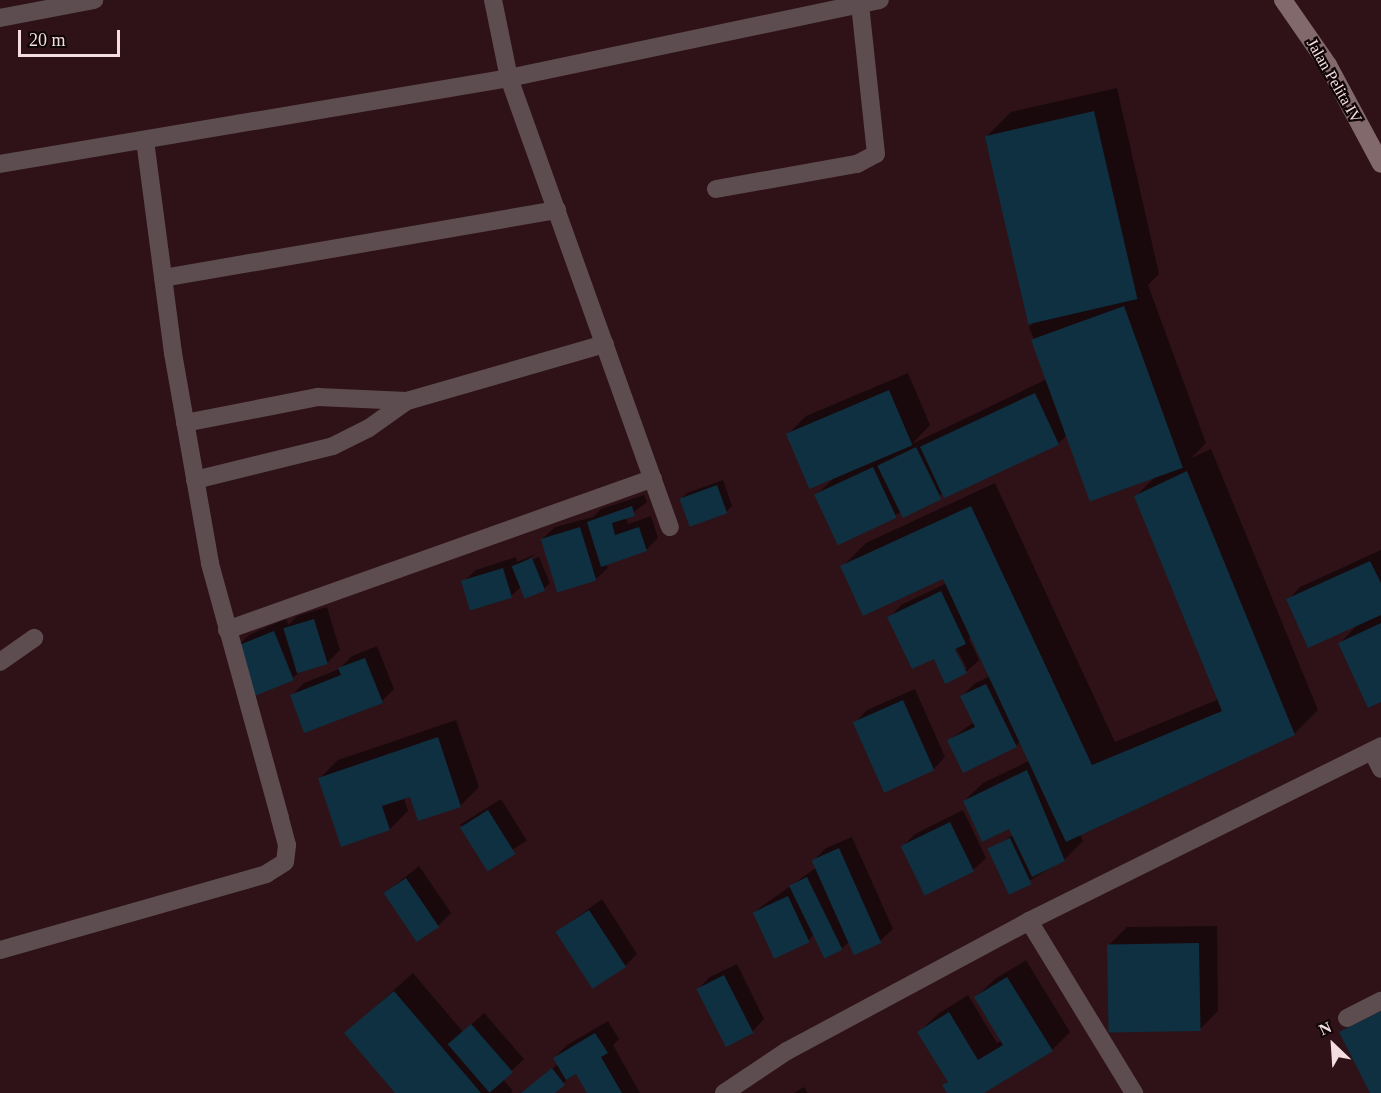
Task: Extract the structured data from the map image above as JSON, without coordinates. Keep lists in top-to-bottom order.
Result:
{
  "streets": {
    "street": ["Jalan Pelita IV"]
  },
  "scale_bar": "20 m",
  "north": "top left"
}
